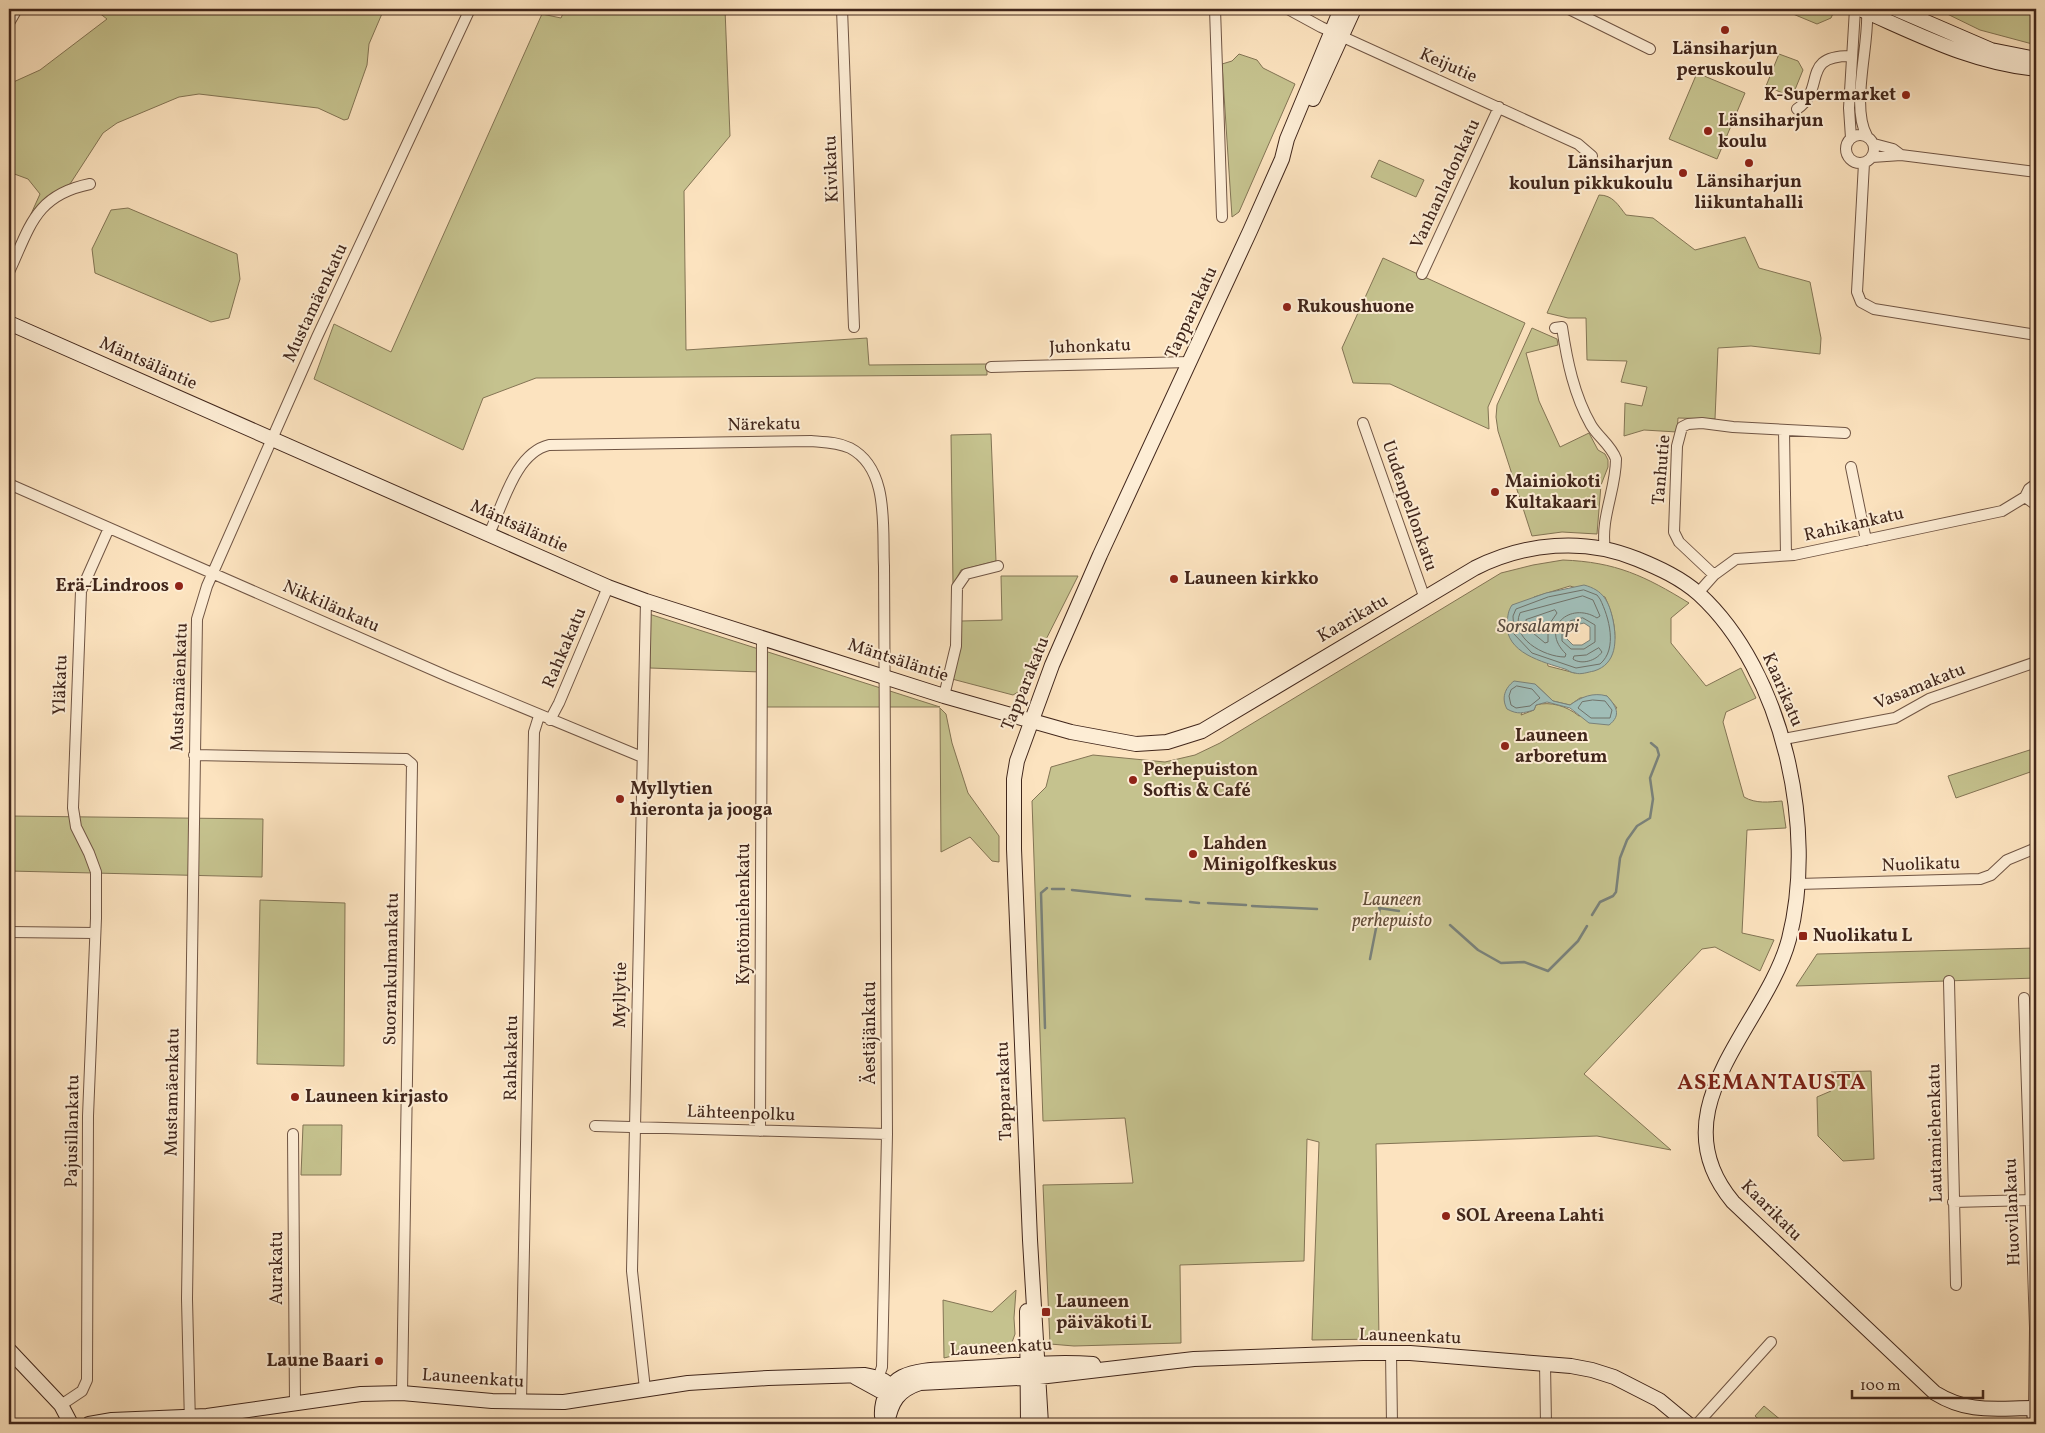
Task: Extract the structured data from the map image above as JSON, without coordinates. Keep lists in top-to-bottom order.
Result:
{
  "streets": {
    "street": [
      "Keijutie",
      "Kivikatu",
      "Vanhanladonkatu",
      "Mustamäenkatu",
      "Tapparakatu",
      "Juhonkatu",
      "Mäntsäläntie",
      "Närekatu",
      "Tanhutie",
      "Uudenpellonkatu",
      "Rahikankatu",
      "Nikkilänkatu",
      "Kaarikatu",
      "Rahkakatu",
      "Yläkatu",
      "Vasamakatu",
      "Nuolikatu",
      "Kyntömiehenkatu",
      "Suorankulmankatu",
      "Myllytie",
      "Äestäjänkatu",
      "Lähteenpolku",
      "Pajusillankatu",
      "Lautamiehenkatu",
      "Huovilankatu",
      "Aurakatu",
      "Launeenkatu"
    ]
  },
  "crossings": [
    ["Keijutie", "Vanhanladonkatu"],
    ["Keijutie", "Tapparakatu"],
    ["Mustamäenkatu", "Mäntsäläntie"],
    ["Mustamäenkatu", "Nikkilänkatu"],
    ["Mustamäenkatu", "Suorankulmankatu"],
    ["Mustamäenkatu", "Launeenkatu"],
    ["Tapparakatu", "Juhonkatu"],
    ["Tapparakatu", "Mäntsäläntie"],
    ["Tapparakatu", "Kaarikatu"],
    ["Tapparakatu", "Launeenkatu"],
    ["Mäntsäläntie", "Närekatu"],
    ["Mäntsäläntie", "Kaarikatu"],
    ["Mäntsäläntie", "Rahkakatu"],
    ["Mäntsäläntie", "Kyntömiehenkatu"],
    ["Mäntsäläntie", "Myllytie"],
    ["Mäntsäläntie", "Äestäjänkatu"],
    ["Närekatu", "Äestäjänkatu"],
    ["Tanhutie", "Rahikankatu"],
    ["Uudenpellonkatu", "Kaarikatu"],
    ["Rahikankatu", "Kaarikatu"],
    ["Nikkilänkatu", "Rahkakatu"],
    ["Nikkilänkatu", "Yläkatu"],
    ["Nikkilänkatu", "Myllytie"],
    ["Kaarikatu", "Vasamakatu"],
    ["Kaarikatu", "Nuolikatu"],
    ["Kaarikatu", "Huovilankatu"],
    ["Rahkakatu", "Launeenkatu"],
    ["Yläkatu", "Pajusillankatu"],
    ["Kyntömiehenkatu", "Lähteenpolku"],
    ["Suorankulmankatu", "Launeenkatu"],
    ["Myllytie", "Lähteenpolku"],
    ["Myllytie", "Launeenkatu"],
    ["Äestäjänkatu", "Lähteenpolku"],
    ["Äestäjänkatu", "Launeenkatu"],
    ["Aurakatu", "Launeenkatu"]
  ],
  "districts": ["ASEMANTAUSTA"],
  "water": ["Sorsalampi"],
  "parks": ["Launeen perhepuisto"],
  "places": {
    "other": [
      "Länsiharjun peruskoulu",
      "K-Supermarket",
      "Länsiharjun koulu",
      "Länsiharjun liikuntahalli",
      "Länsiharjun koulun pikkukoulu",
      "Rukoushuone",
      "Mainiokoti Kultakaari",
      "Launeen kirkko",
      "Erä-Lindroos",
      "Launeen arboretum",
      "Perhepuiston Softis & Café",
      "Myllytien hieronta ja jooga",
      "Lahden Minigolfkeskus",
      "Launeen kirjasto",
      "SOL Areena Lahti",
      "Laune Baari"
    ],
    "transit": ["Nuolikatu L", "Launeen päiväkoti L"]
  },
  "scale_bar": "100 m"
}
